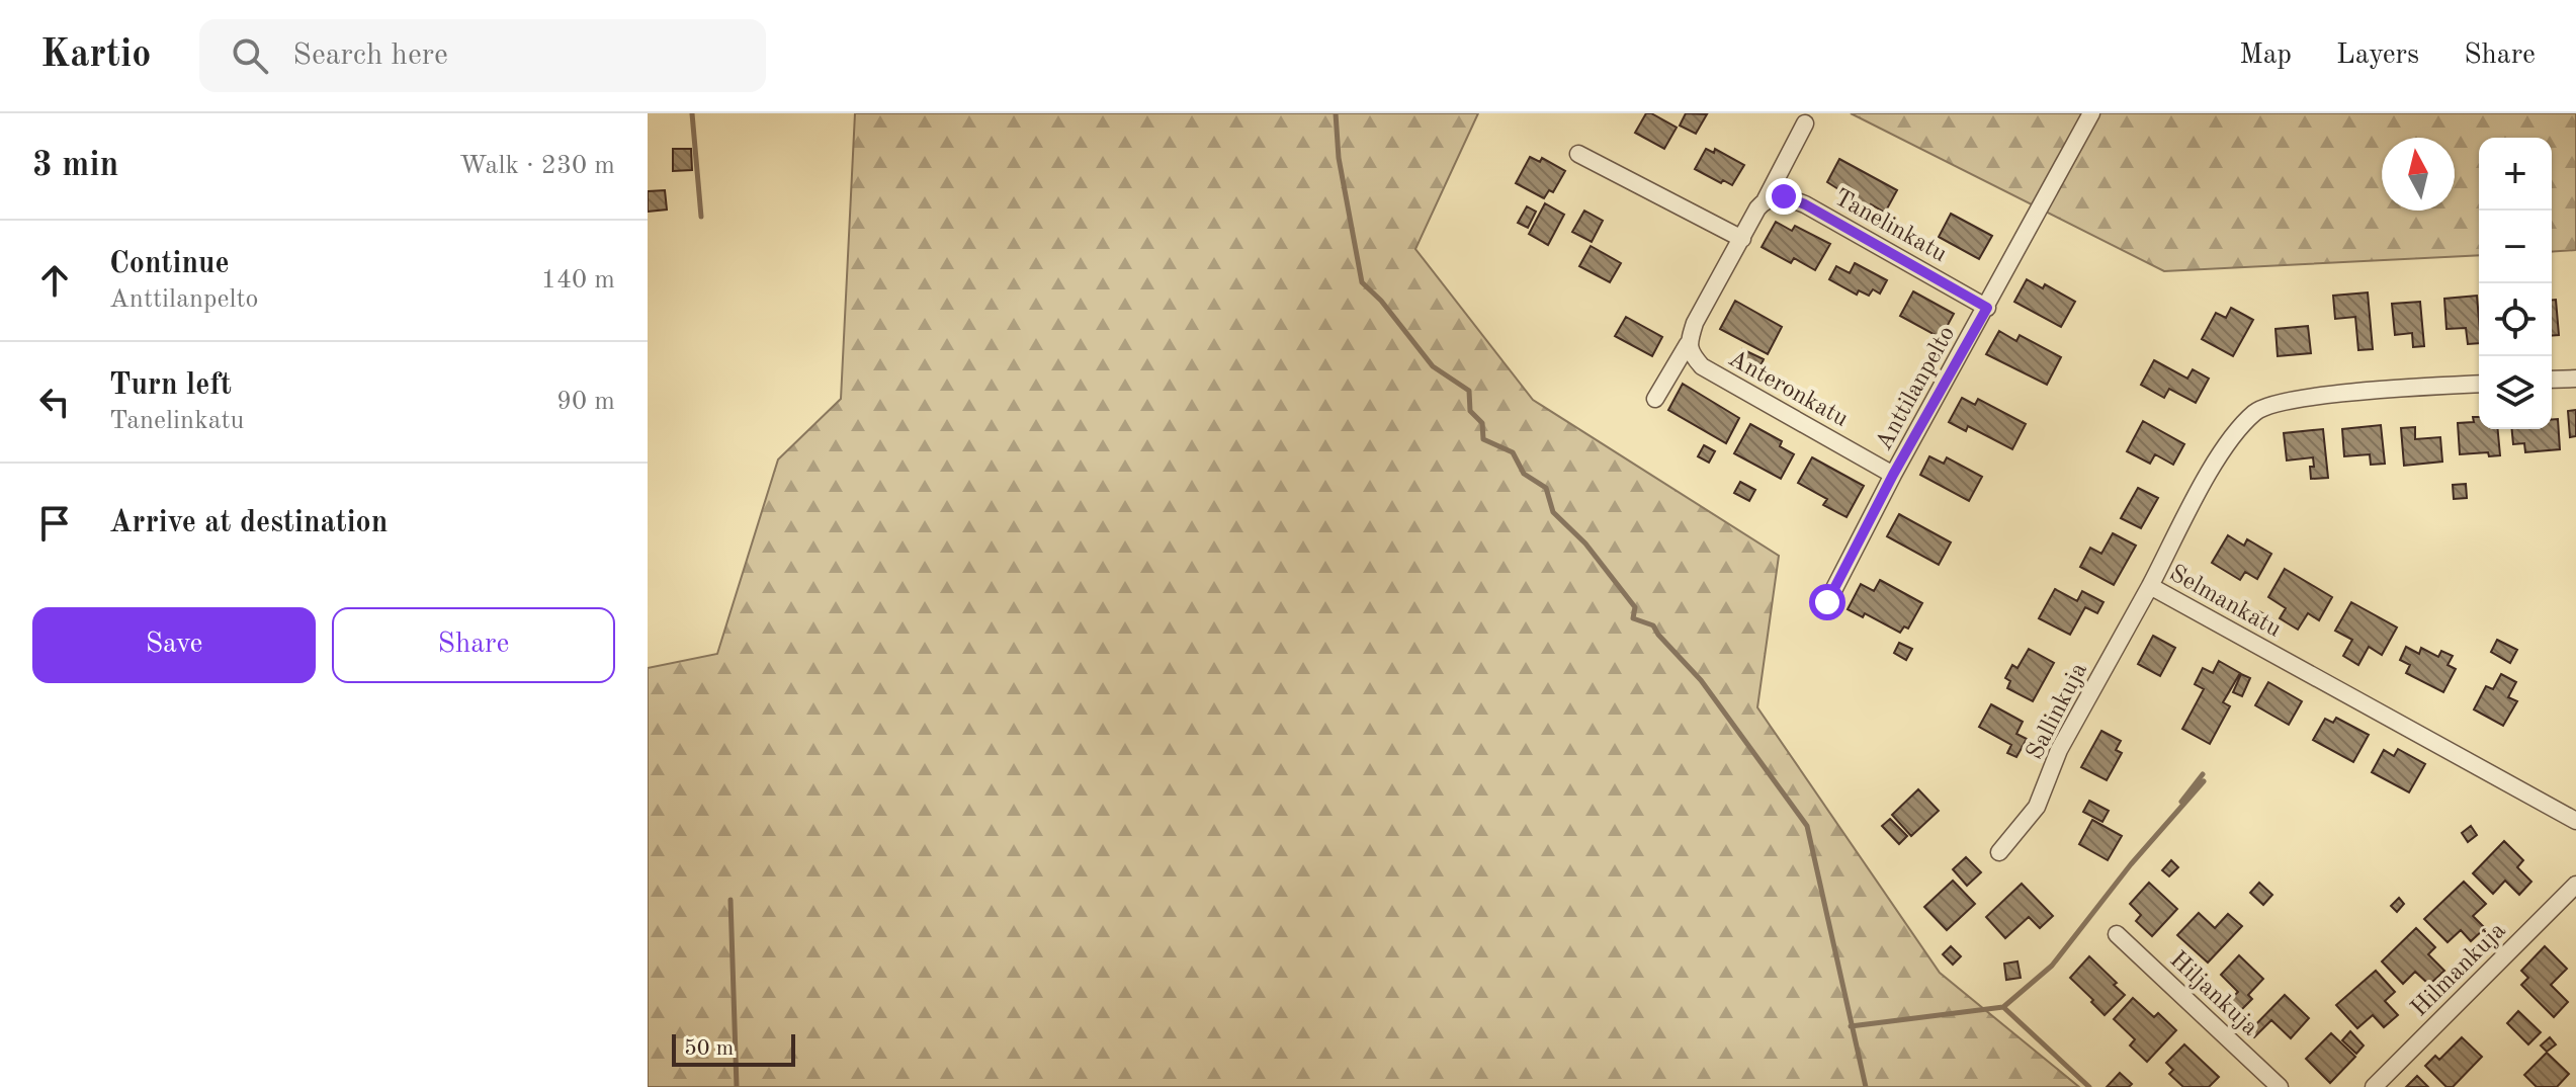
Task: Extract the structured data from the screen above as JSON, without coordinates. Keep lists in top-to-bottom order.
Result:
{
  "streets": {
    "street": [
      "Tanelinkatu",
      "Anteronkatu",
      "Anttilanpelto",
      "Selmankatu",
      "Sallinkuja",
      "Hilmankuja",
      "Hiljankuja"
    ]
  },
  "crossings": [
    ["Tanelinkatu", "Anttilanpelto"],
    ["Anteronkatu", "Anttilanpelto"],
    ["Selmankatu", "Sallinkuja"]
  ],
  "scale_bar": "50 m",
  "north": "top",
  "page": {
    "header": "Kartio",
    "search": "Search here",
    "nav": ["Map", "Layers", "Share"],
    "heading": ["3 min", "Walk · 230 m"],
    "map_buttons": ["+", "−"],
    "list": [
      ["Continue", "Anttilanpelto", "140 m"],
      ["Turn left", "Tanelinkatu", "90 m"],
      "Arrive at destination"
    ],
    "buttons": ["Save", "Share"],
    "scale": "50 m"
  }
}
